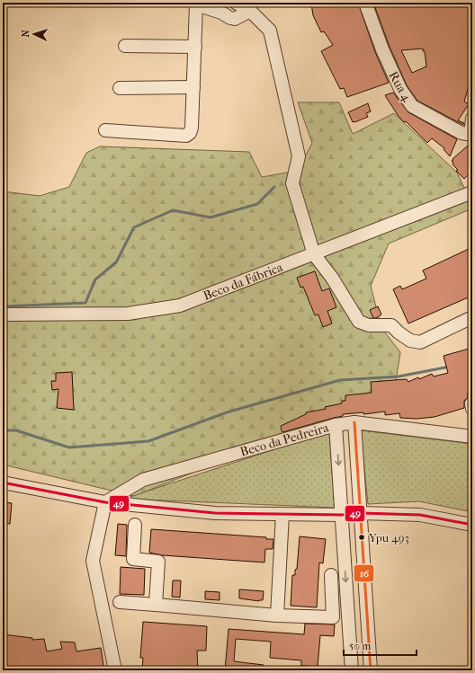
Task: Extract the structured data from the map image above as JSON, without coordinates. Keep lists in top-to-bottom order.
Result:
{
  "streets": {
    "street": ["Rua 4", "Beco da Fábrica", "Beco da Pedreira"]
  },
  "places": ["Ypu 493"],
  "lines": ["transit line 16", "transit line 49"],
  "scale_bar": "50 m",
  "north": "left"
}
